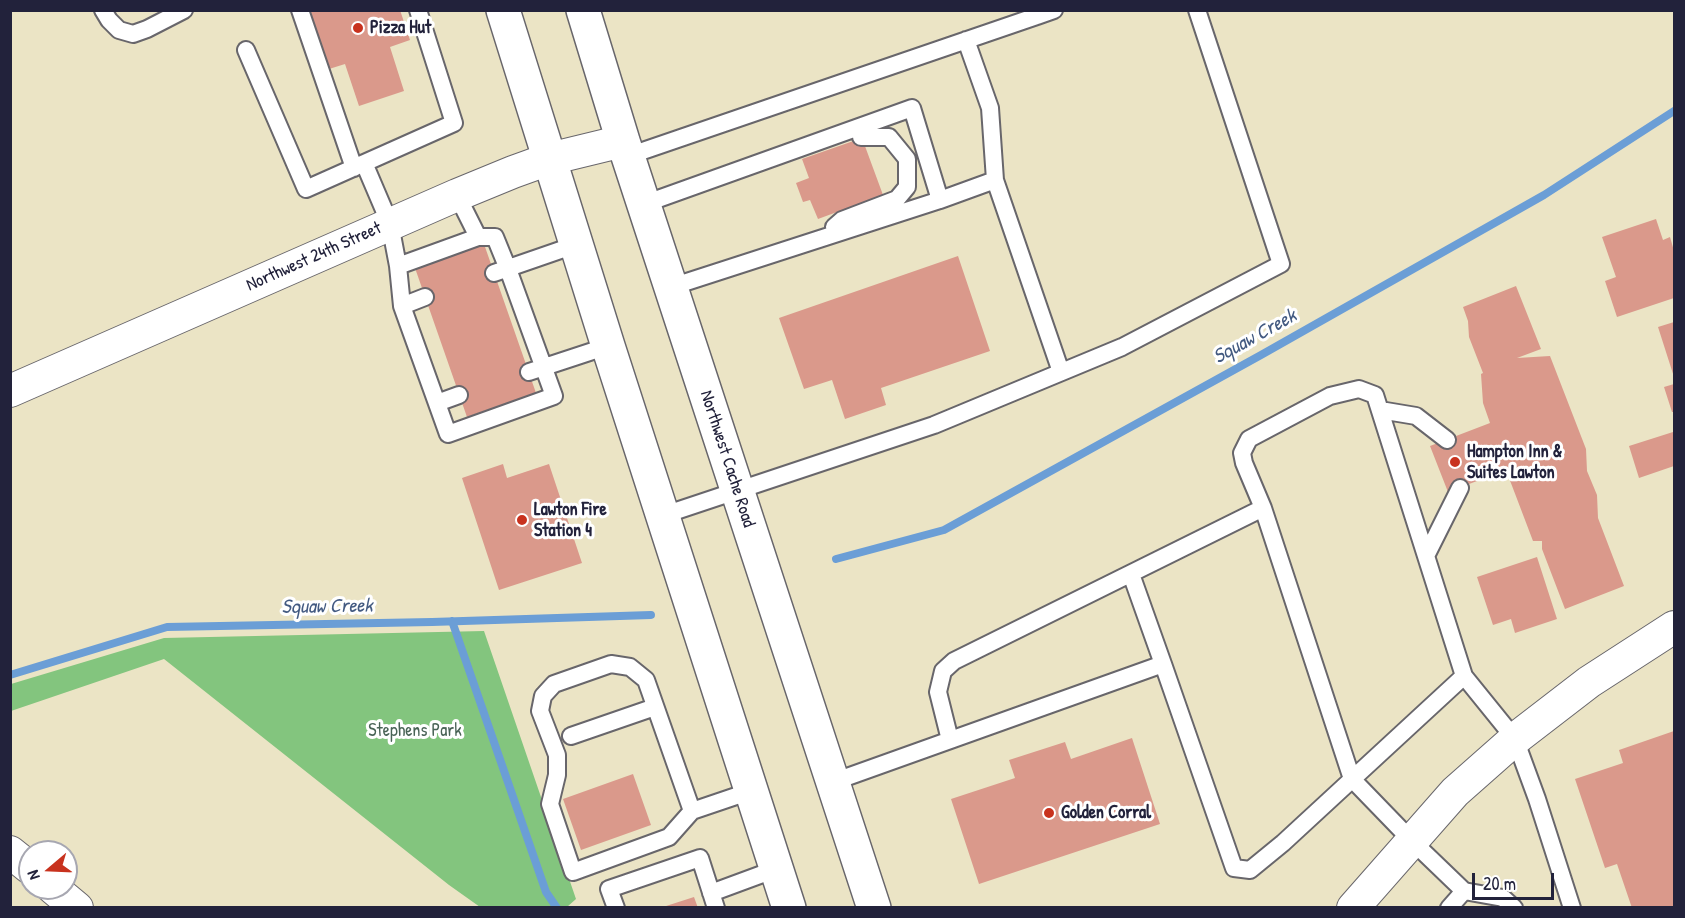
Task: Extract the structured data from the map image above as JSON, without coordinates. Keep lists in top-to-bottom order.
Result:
{
  "streets": {
    "main road": ["Northwest Cache Road"],
    "street": ["Northwest 24th Street"]
  },
  "crossings": [
    ["Northwest 24th Street", "Northwest Cache Road"]
  ],
  "water": ["Squaw Creek"],
  "parks": ["Stephens Park"],
  "places": [
    "Pizza Hut",
    "Hampton Inn & Suites Lawton",
    "Lawton Fire Station 4",
    "Golden Corral"
  ],
  "scale_bar": "20 m",
  "north": "left"
}
